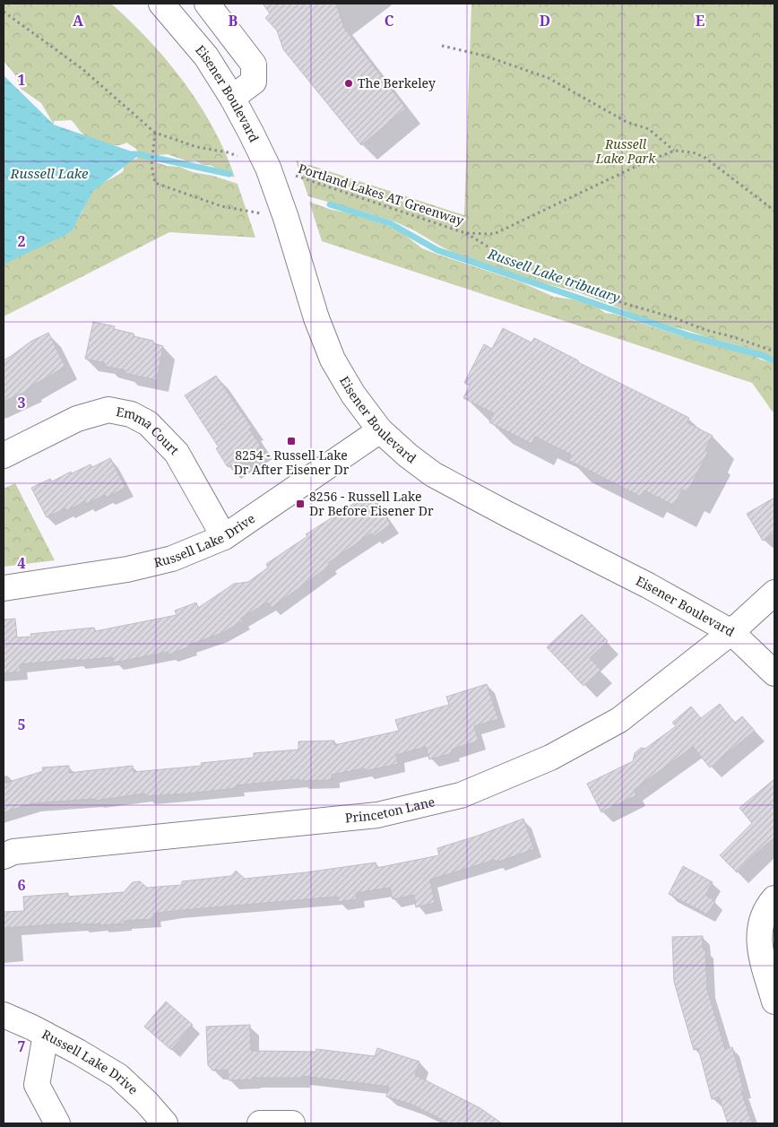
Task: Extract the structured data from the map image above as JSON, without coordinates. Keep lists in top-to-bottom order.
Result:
{
  "streets": {
    "street": [
      "Eisener Boulevard",
      "Emma Court",
      "Russell Lake Drive",
      "Princeton Lane"
    ],
    "path": ["Portland Lakes AT Greenway"]
  },
  "crossings": [
    ["Eisener Boulevard", "Portland Lakes AT Greenway"],
    ["Eisener Boulevard", "Russell Lake Drive"],
    ["Eisener Boulevard", "Princeton Lane"],
    ["Emma Court", "Russell Lake Drive"]
  ],
  "water": ["Russell Lake", "Russell Lake tributary"],
  "parks": ["Russell Lake Park"],
  "places": {
    "other": ["The Berkeley"],
    "transit": ["8254 - Russell Lake Dr After Eisener Dr", "8256 - Russell Lake Dr Before Eisener Dr"]
  },
  "grid": {
    "columns": [
      "A",
      "B",
      "C",
      "D",
      "E"
    ],
    "rows": [
      "1",
      "2",
      "3",
      "4",
      "5",
      "6",
      "7"
    ]
  }
}
